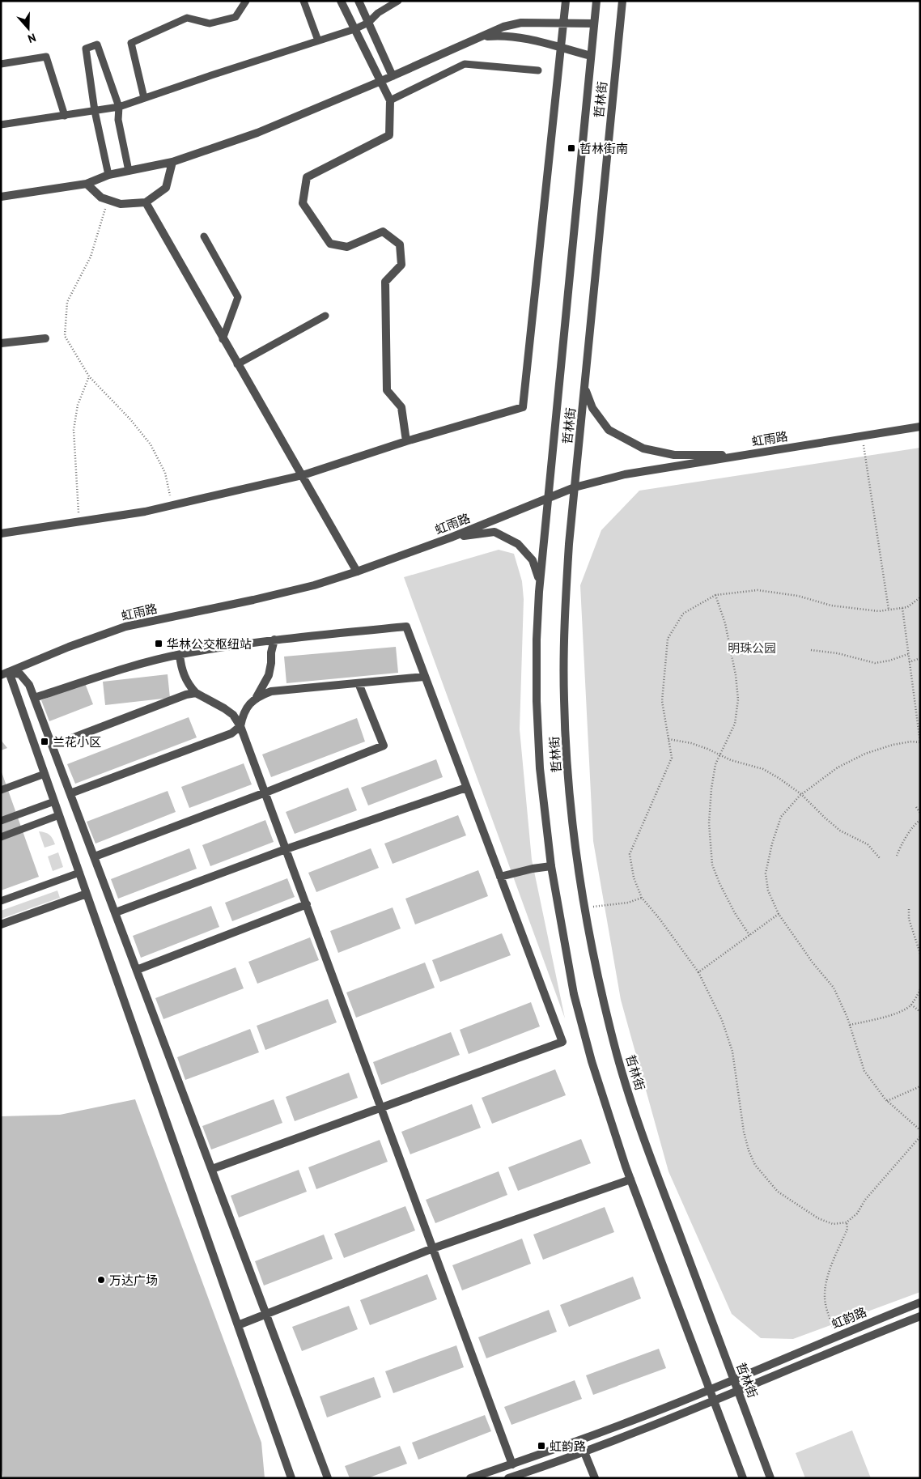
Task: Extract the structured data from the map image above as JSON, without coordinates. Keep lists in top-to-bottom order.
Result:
{
  "streets": {
    "street": ["哲林街", "虹雨路", "虹韵路"]
  },
  "crossings": [
    ["哲林街", "虹雨路"],
    ["哲林街", "虹韵路"]
  ],
  "parks": ["明珠公园"],
  "places": {
    "transit": [
      "哲林街南",
      "华林公交枢纽站",
      "兰花小区",
      "虹韵路"
    ],
    "other": ["万达广场"]
  },
  "north": "bottom"
}
